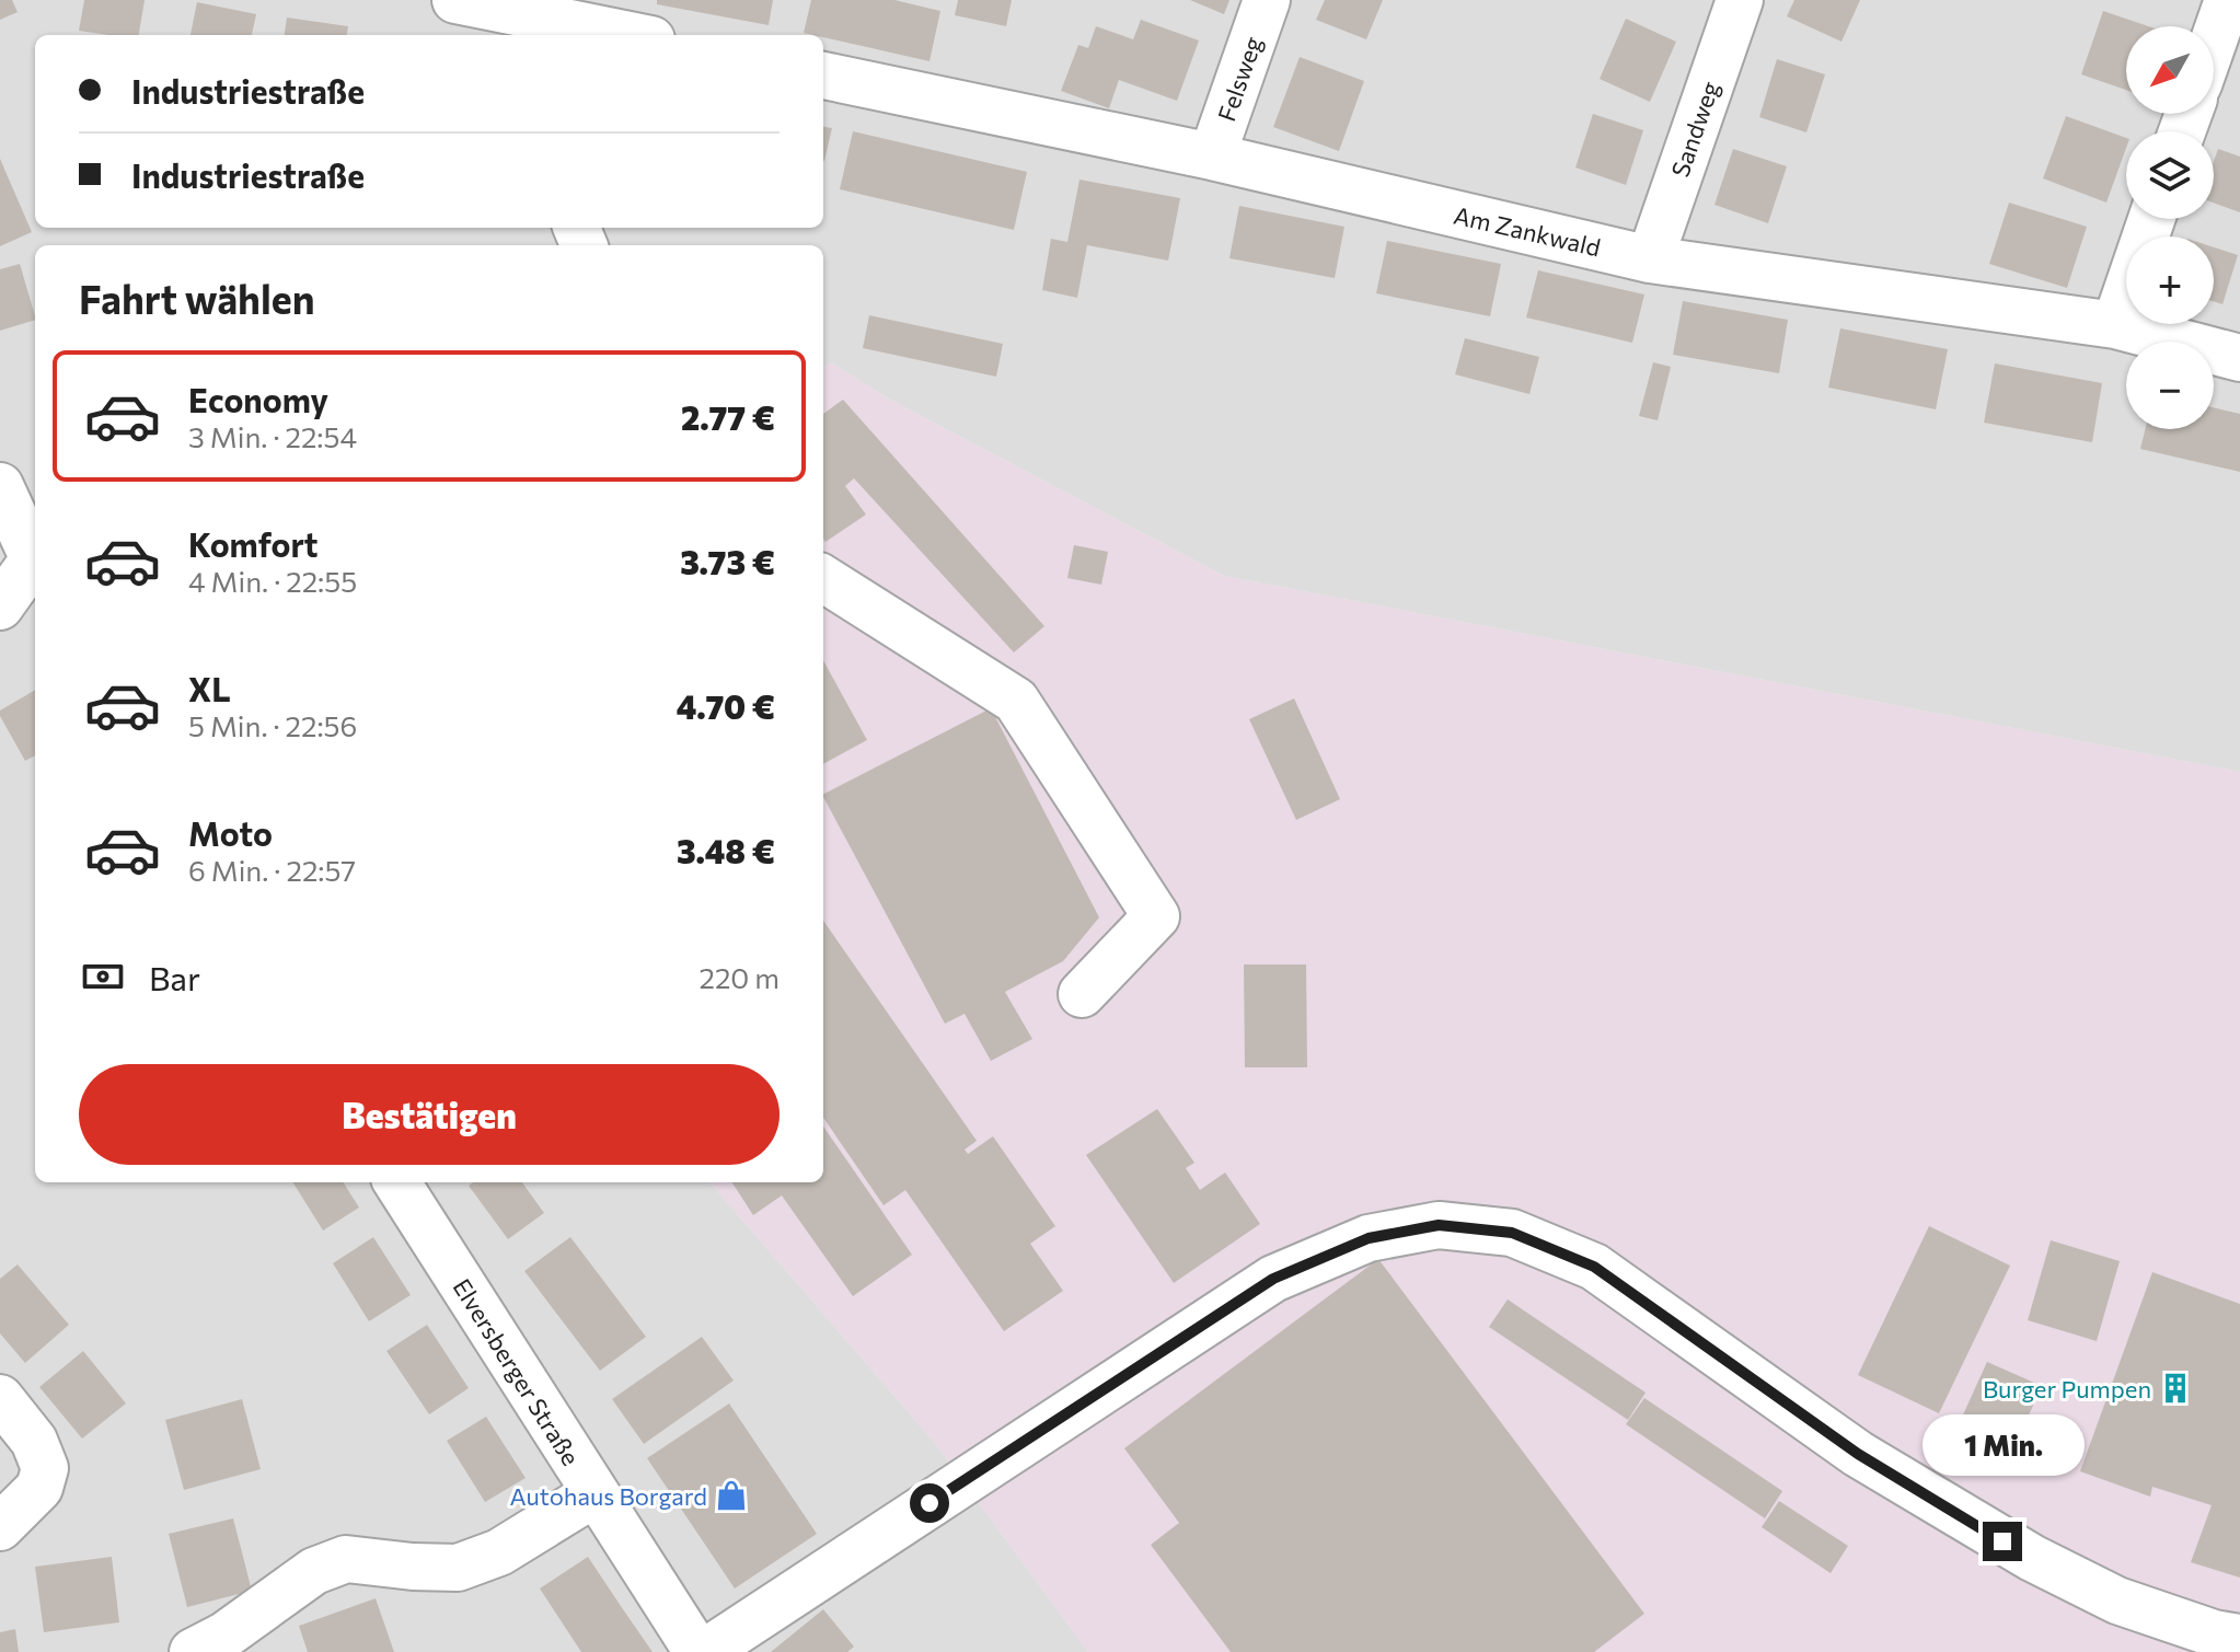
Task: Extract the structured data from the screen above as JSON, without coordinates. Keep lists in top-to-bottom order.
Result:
{
  "streets": {
    "street": [
      "Felsweg",
      "Sandweg",
      "Am Zankwald",
      "Elversberger Straße"
    ]
  },
  "crossings": [
    ["Felsweg", "Am Zankwald"],
    ["Sandweg", "Am Zankwald"]
  ],
  "places": {
    "building": ["Burger Pumpen"],
    "shop": ["Autohaus Borgard"]
  },
  "north": "bottom left",
  "page": {
    "map_buttons": ["+", "−"],
    "banner": ["Industriestraße", "Industriestraße"],
    "heading": "Fahrt wählen",
    "list": [
      {
        "name": "Economy",
        "note": "3 Min. · 22:54",
        "value": "2.77 €"
      },
      {
        "name": "Komfort",
        "note": "4 Min. · 22:55",
        "value": "3.73 €"
      },
      {
        "name": "XL",
        "note": "5 Min. · 22:56",
        "value": "4.70 €"
      },
      {
        "name": "Moto",
        "note": "6 Min. · 22:57",
        "value": "3.48 €"
      }
    ],
    "pay": ["Bar", "220 m"],
    "buttons": "Bestätigen",
    "bubble": "1 Min."
  }
}
